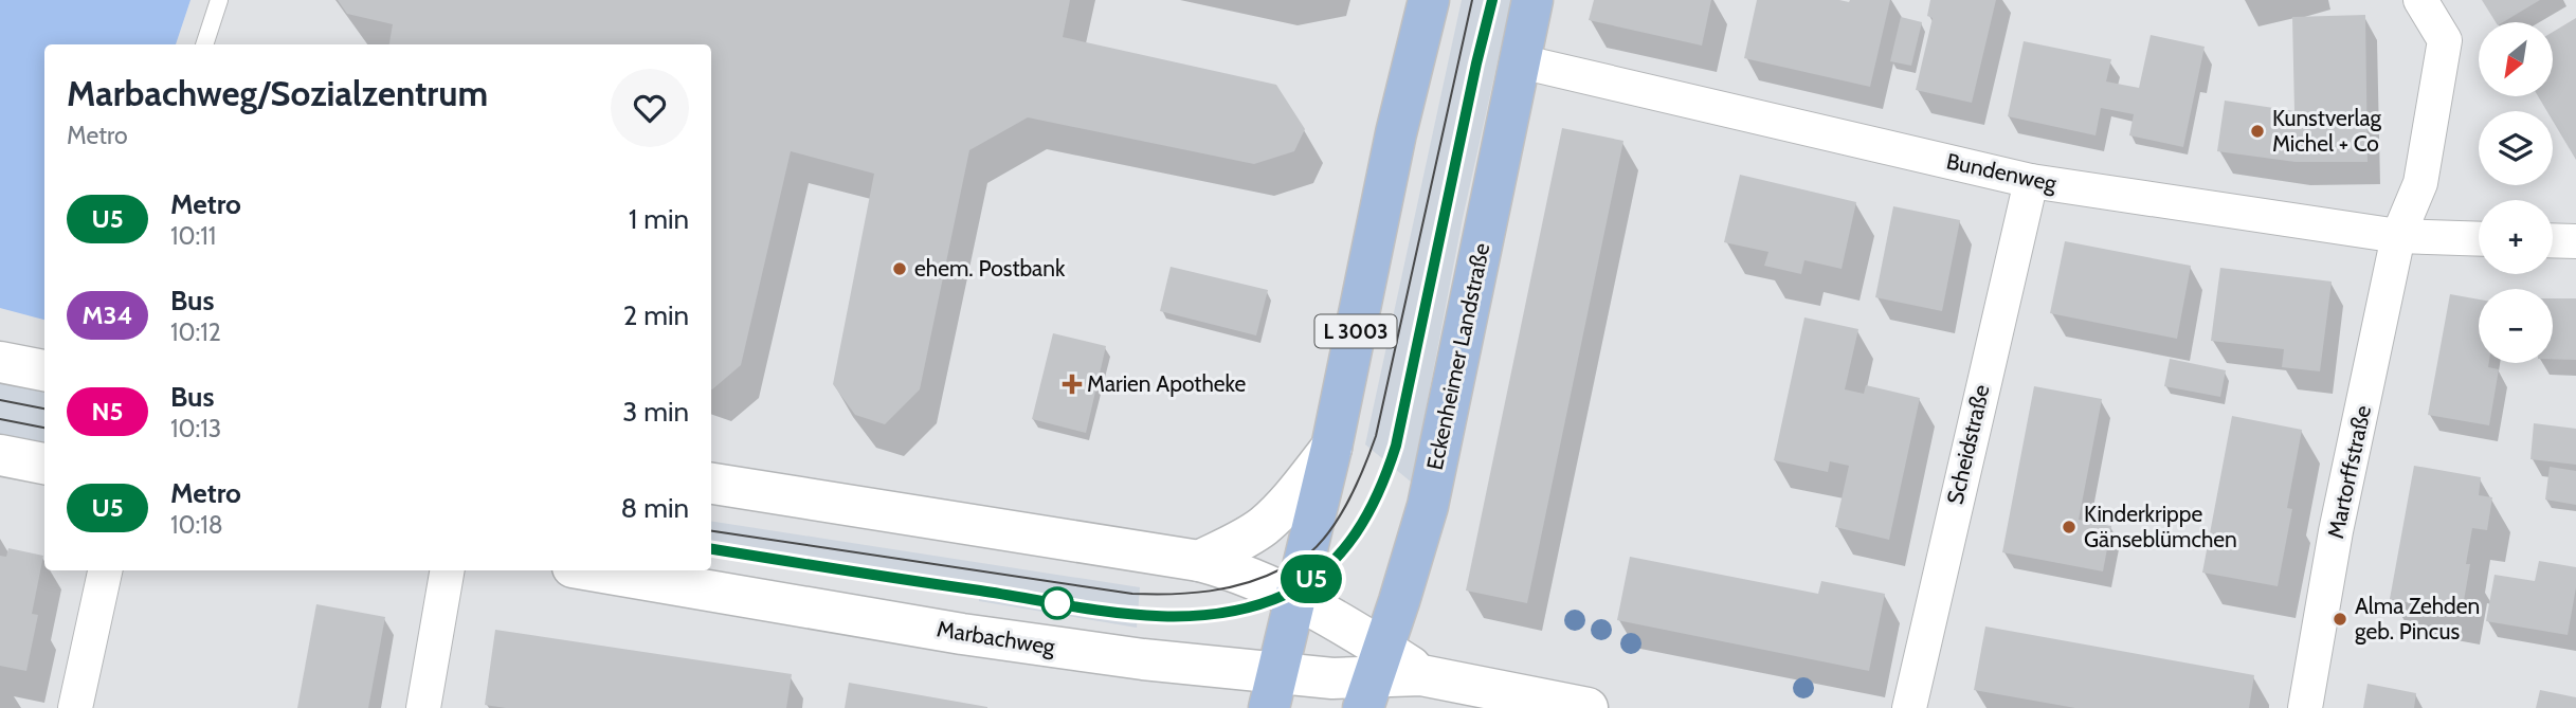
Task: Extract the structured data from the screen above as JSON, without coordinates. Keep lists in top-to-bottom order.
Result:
{
  "streets": {
    "main road": ["L 3003", "Eckenheimer Landstraße", "Marbachweg"],
    "street": ["Bundenweg", "Scheidstraße", "Martorffstraße"]
  },
  "crossings": [
    ["Bundenweg", "Eckenheimer Landstraße"],
    ["Bundenweg", "Scheidstraße"],
    ["Bundenweg", "Martorffstraße"],
    ["L 3003", "Marbachweg"],
    ["Eckenheimer Landstraße", "Marbachweg"]
  ],
  "places": {
    "other": [
      "Kunstverlag Michel + Co",
      "ehem. Postbank",
      "Kinderkrippe Gänseblümchen",
      "Alma Zehden geb. Pincus"
    ],
    "health": ["Marien Apotheke"]
  },
  "lines": ["metro line U5"],
  "north": "bottom left",
  "page": {
    "on_map": "U5",
    "map_buttons": ["+", "−"],
    "heading": ["Marbachweg/Sozialzentrum", "Metro"],
    "list": [
      {
        "mark": "U5",
        "name": "Metro",
        "note": "10:11",
        "value": "1 min"
      },
      {
        "mark": "M34",
        "name": "Bus",
        "note": "10:12",
        "value": "2 min"
      },
      {
        "mark": "N5",
        "name": "Bus",
        "note": "10:13",
        "value": "3 min"
      },
      {
        "mark": "U5",
        "name": "Metro",
        "note": "10:18",
        "value": "8 min"
      }
    ]
  }
}
